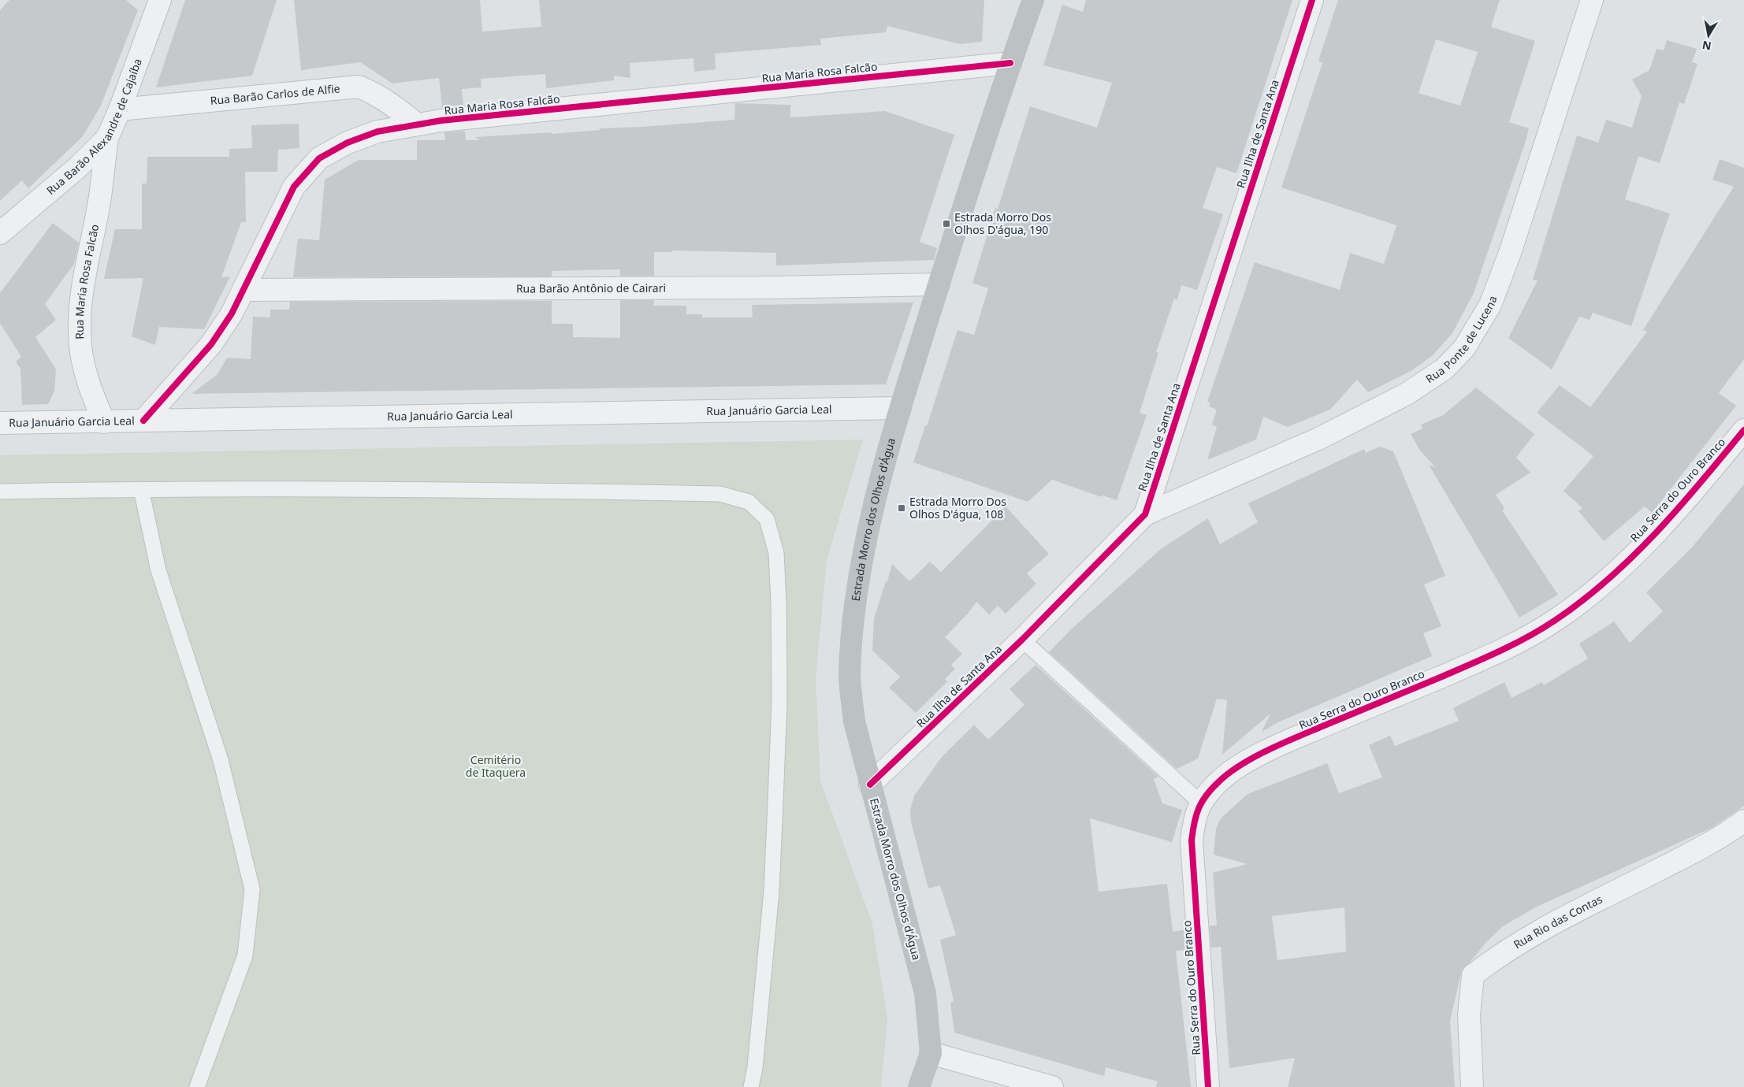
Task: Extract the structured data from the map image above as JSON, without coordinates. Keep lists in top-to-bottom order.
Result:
{
  "streets": {
    "main road": ["Estrada Morro dos Olhos d'Água"],
    "street": [
      "Rua Maria Rosa Falcão",
      "Rua Barão Carlos de Alfie",
      "Rua Barão Alexandre de Cajaíba",
      "Rua Ilha de Santa Ana",
      "Rua Barão Antônio de Cairari",
      "Rua Ponte de Lucena",
      "Rua Januário Garcia Leal",
      "Rua Serra do Ouro Branco",
      "Rua Rio das Contas"
    ]
  },
  "crossings": [
    ["Rua Maria Rosa Falcão", "Rua Barão Carlos de Alfie"],
    ["Rua Maria Rosa Falcão", "Rua Barão Alexandre de Cajaíba"],
    ["Rua Maria Rosa Falcão", "Rua Barão Antônio de Cairari"],
    ["Rua Maria Rosa Falcão", "Rua Januário Garcia Leal"],
    ["Rua Maria Rosa Falcão", "Estrada Morro dos Olhos d'Água"],
    ["Rua Barão Carlos de Alfie", "Rua Barão Alexandre de Cajaíba"],
    ["Rua Ilha de Santa Ana", "Rua Ponte de Lucena"],
    ["Rua Ilha de Santa Ana", "Estrada Morro dos Olhos d'Água"],
    ["Rua Barão Antônio de Cairari", "Estrada Morro dos Olhos d'Água"],
    ["Rua Januário Garcia Leal", "Estrada Morro dos Olhos d'Água"]
  ],
  "parks": ["Cemitério de Itaquera"],
  "places": {
    "transit": ["Estrada Morro Dos Olhos D'água, 190", "Estrada Morro Dos Olhos D'água, 108"]
  },
  "north": "bottom"
}
